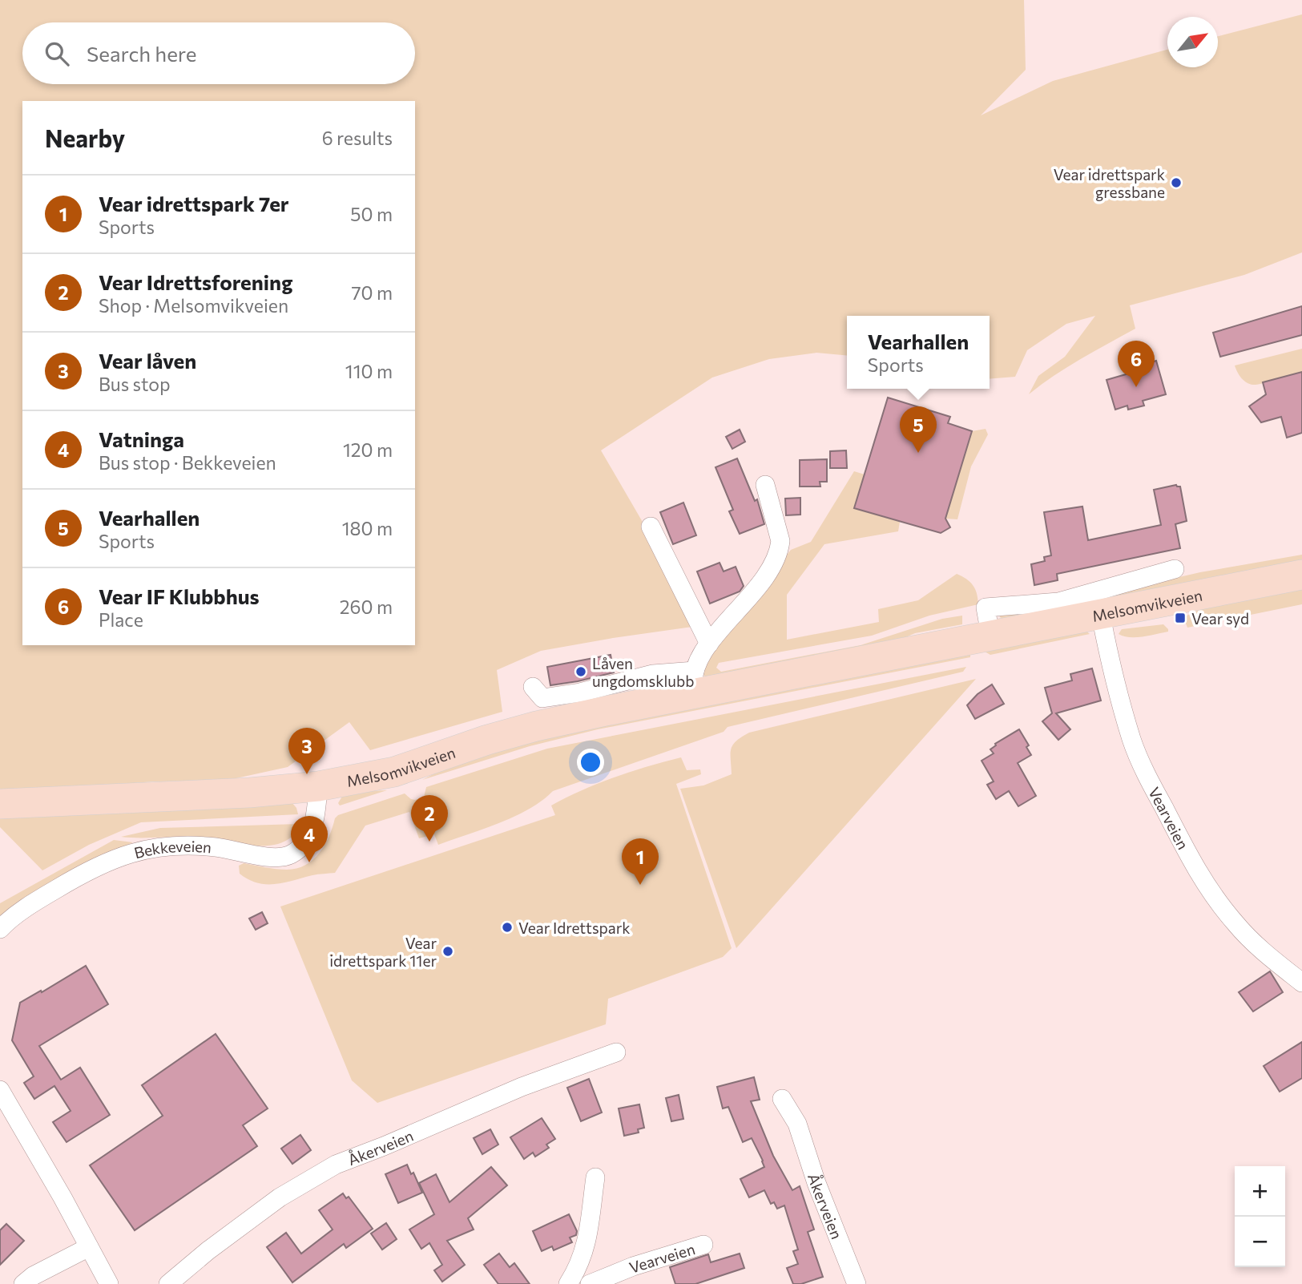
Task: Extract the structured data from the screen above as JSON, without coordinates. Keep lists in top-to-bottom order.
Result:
{
  "streets": {
    "main road": ["Melsomvikveien"],
    "street": ["Vearveien", "Bekkeveien", "Åkerveien"]
  },
  "crossings": [
    ["Melsomvikveien", "Vearveien"],
    ["Melsomvikveien", "Bekkeveien"]
  ],
  "places": {
    "other": [
      "Vear idrettspark gressbane",
      "Låven ungdomsklubb",
      "Vear Idrettspark",
      "Vear idrettspark 11er"
    ],
    "transit": ["Vear syd"]
  },
  "north": "top right",
  "page": {
    "search": "Search here",
    "heading": ["Nearby", "6 results"],
    "list": [
      {
        "mark": "1",
        "name": "Vear idrettspark 7er",
        "note": "Sports",
        "value": "50 m"
      },
      {
        "mark": "2",
        "name": "Vear Idrettsforening",
        "note": "Shop · Melsomvikveien",
        "value": "70 m"
      },
      {
        "mark": "3",
        "name": "Vear låven",
        "note": "Bus stop",
        "value": "110 m"
      },
      {
        "mark": "4",
        "name": "Vatninga",
        "note": "Bus stop · Bekkeveien",
        "value": "120 m"
      },
      {
        "mark": "5",
        "name": "Vearhallen",
        "note": "Sports",
        "value": "180 m"
      },
      {
        "mark": "6",
        "name": "Vear IF Klubbhus",
        "note": "Place",
        "value": "260 m"
      }
    ],
    "popup": ["Vearhallen", "Sports"],
    "pins": [
      "6",
      "5",
      "3",
      "2",
      "4",
      "1"
    ],
    "map_buttons": ["+", "−"]
  }
}
